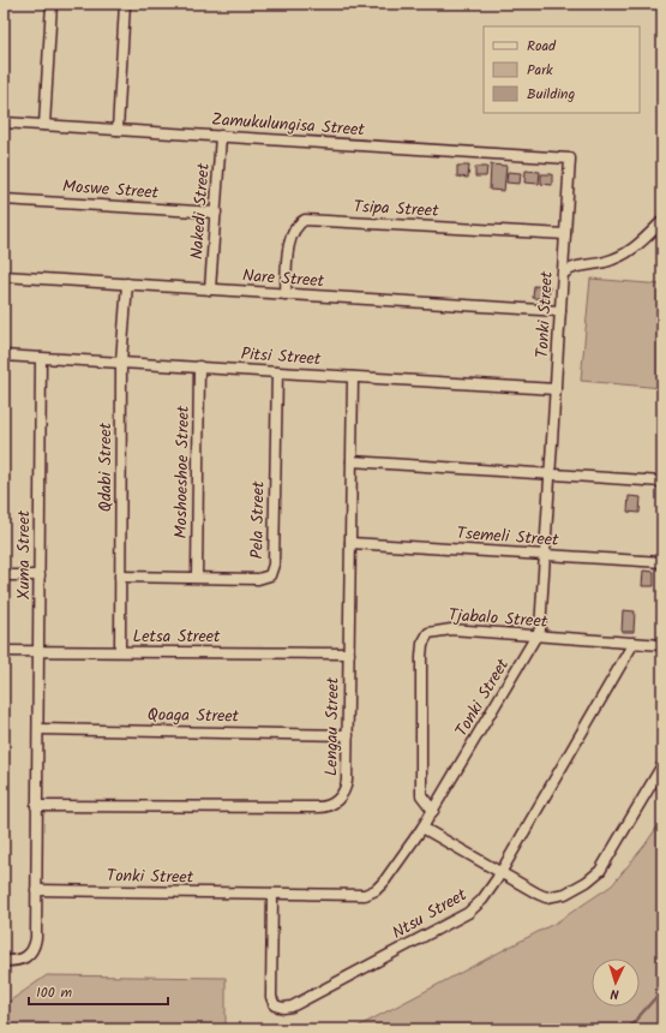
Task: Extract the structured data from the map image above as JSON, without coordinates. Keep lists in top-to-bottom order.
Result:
{
  "streets": {
    "street": [
      "Zamukulungisa Street",
      "Moswe Street",
      "Tsipa Street",
      "Nakedi Street",
      "Nare Street",
      "Tonki Street",
      "Pitsi Street",
      "Qdabi Street",
      "Moshoeshoe Street",
      "Pela Street",
      "Tsemeli Street",
      "Xuma Street",
      "Tjabalo Street",
      "Letsa Street",
      "Qoaga Street",
      "Lengau Street",
      "Ntsu Street"
    ]
  },
  "crossings": [
    ["Zamukulungisa Street", "Nakedi Street"],
    ["Zamukulungisa Street", "Tonki Street"],
    ["Moswe Street", "Nakedi Street"],
    ["Tsipa Street", "Nare Street"],
    ["Tsipa Street", "Tonki Street"],
    ["Nakedi Street", "Nare Street"],
    ["Nare Street", "Tonki Street"],
    ["Nare Street", "Qdabi Street"],
    ["Tonki Street", "Pitsi Street"],
    ["Tonki Street", "Tsemeli Street"],
    ["Tonki Street", "Xuma Street"],
    ["Tonki Street", "Tjabalo Street"],
    ["Tonki Street", "Ntsu Street"],
    ["Pitsi Street", "Qdabi Street"],
    ["Pitsi Street", "Moshoeshoe Street"],
    ["Pitsi Street", "Pela Street"],
    ["Pitsi Street", "Xuma Street"],
    ["Pitsi Street", "Lengau Street"],
    ["Qdabi Street", "Pela Street"],
    ["Qdabi Street", "Letsa Street"],
    ["Moshoeshoe Street", "Pela Street"],
    ["Tsemeli Street", "Lengau Street"],
    ["Xuma Street", "Letsa Street"],
    ["Xuma Street", "Qoaga Street"],
    ["Xuma Street", "Lengau Street"],
    ["Tjabalo Street", "Ntsu Street"],
    ["Letsa Street", "Lengau Street"],
    ["Qoaga Street", "Lengau Street"]
  ],
  "legend": ["Road", "Park", "Building"],
  "scale_bar": "100 m",
  "north": "bottom"
}
